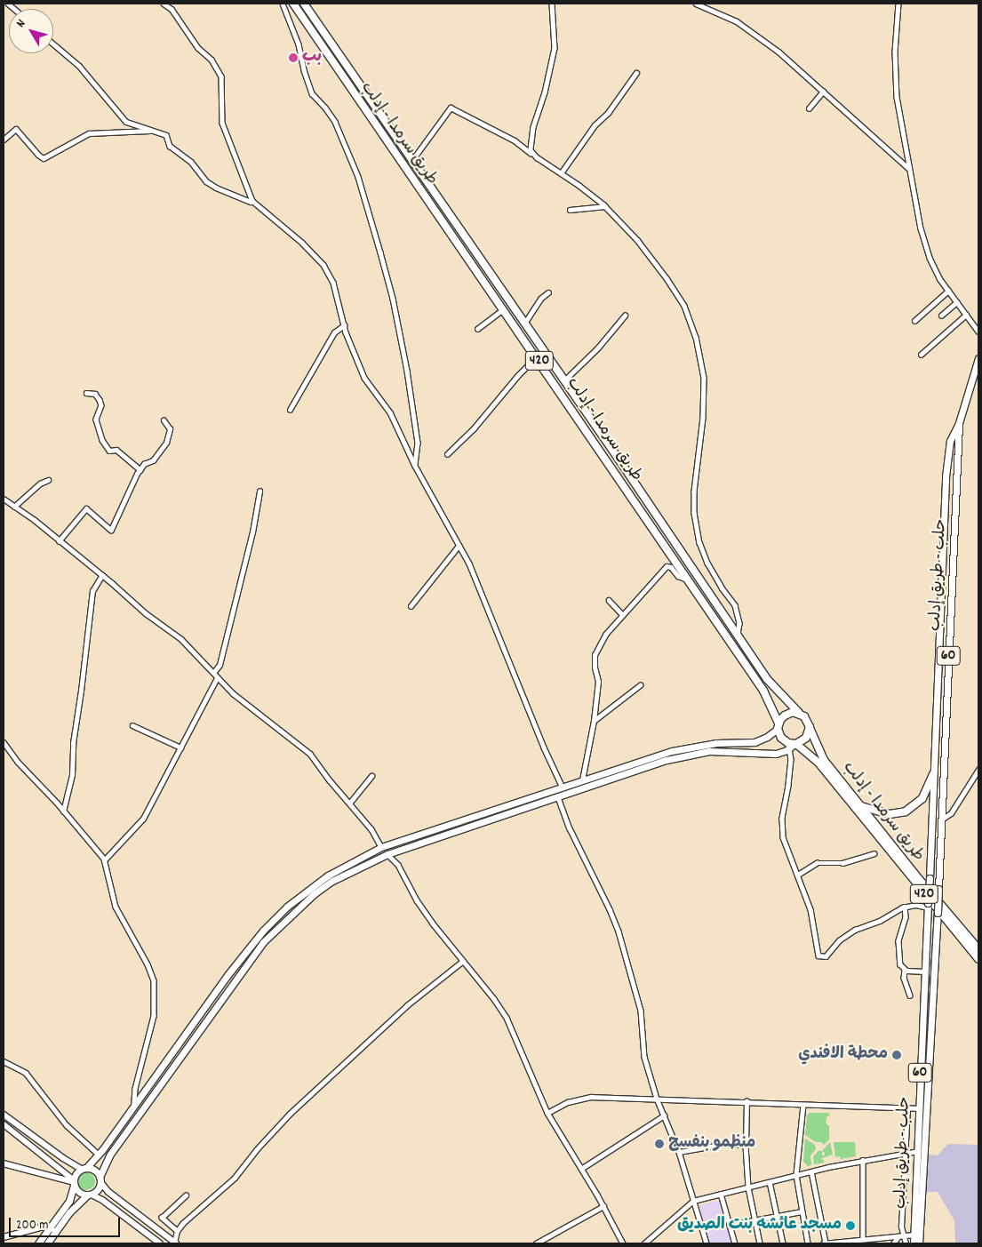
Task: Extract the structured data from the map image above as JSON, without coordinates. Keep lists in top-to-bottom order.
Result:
{
  "streets": {
    "highway": ["طريق سرمدا - إدلب", "420"],
    "main road": ["حلب - طريق إدلب", "60"]
  },
  "crossings": [
    ["طريق سرمدا - إدلب", "420"]
  ],
  "places": [
    "بب",
    "محطة الافندي",
    "منظمو بنفسج",
    "مسجد عائشه بنت الصديق"
  ],
  "scale_bar": "200 m",
  "north": "top left"
}
